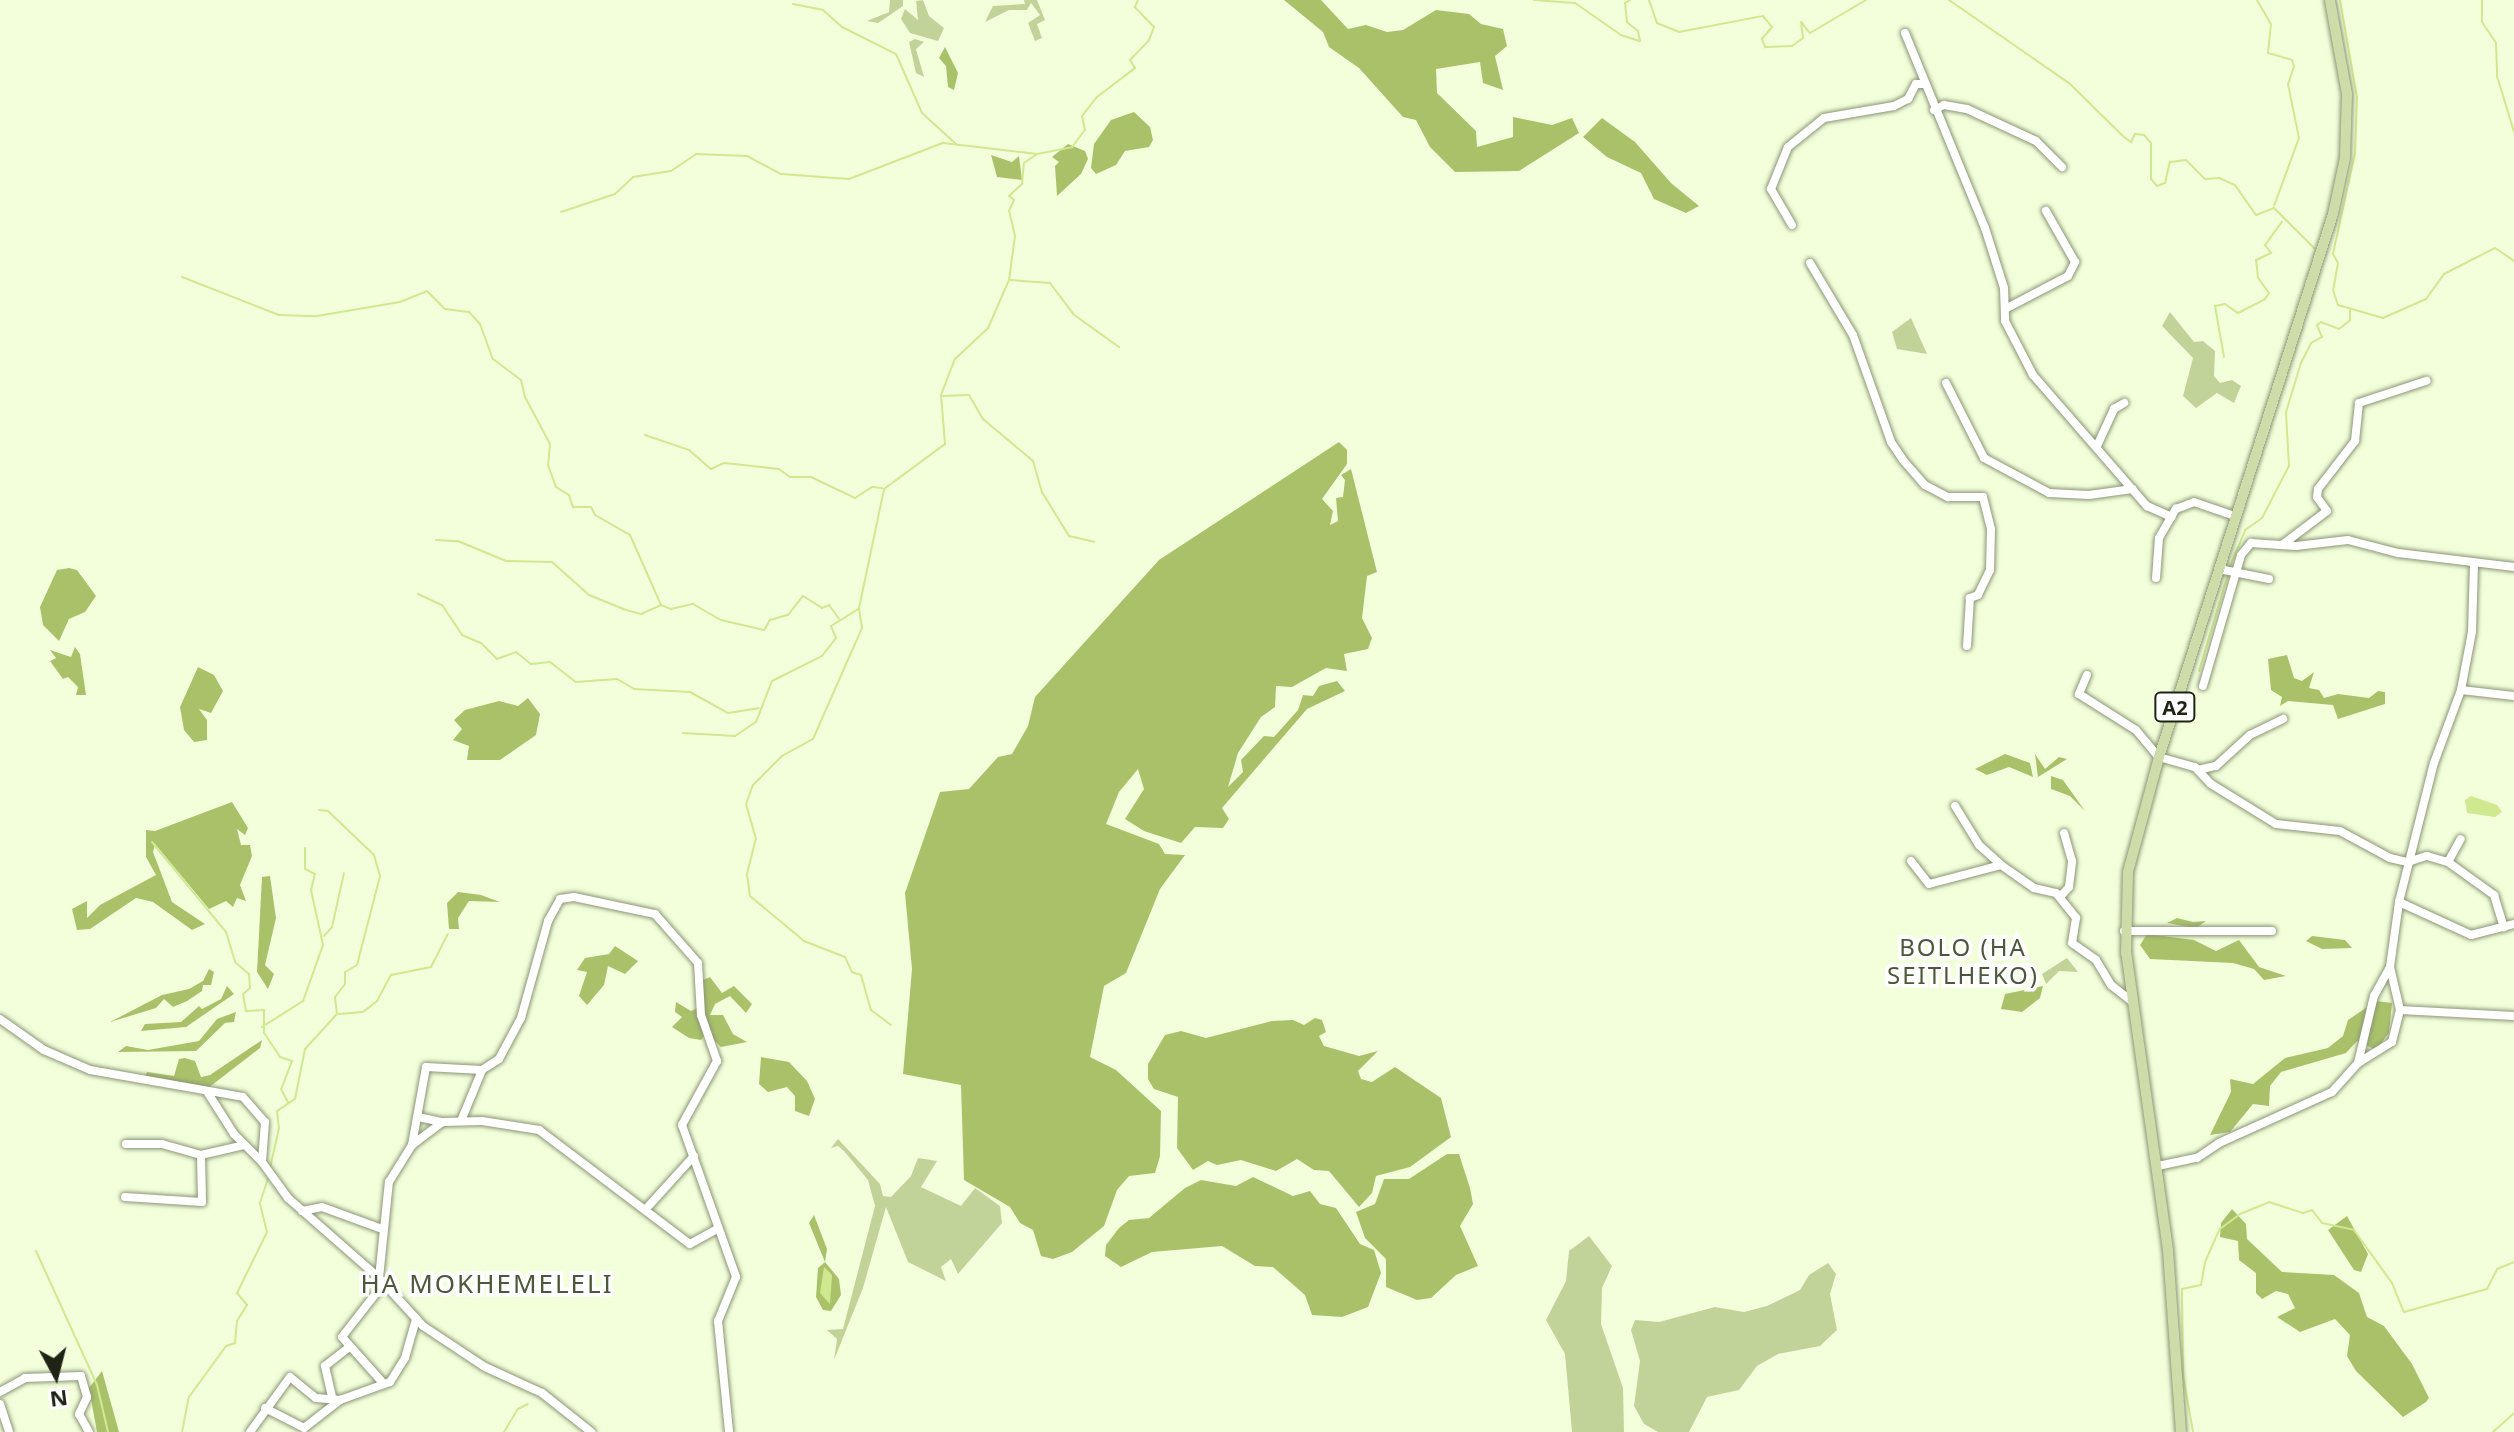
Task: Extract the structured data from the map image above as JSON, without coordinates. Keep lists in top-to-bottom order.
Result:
{
  "streets": {
    "main road": ["A2"]
  },
  "districts": ["BOLO (HA SEITLHEKO)", "HA MOKHEMELELI"],
  "north": "bottom"
}
